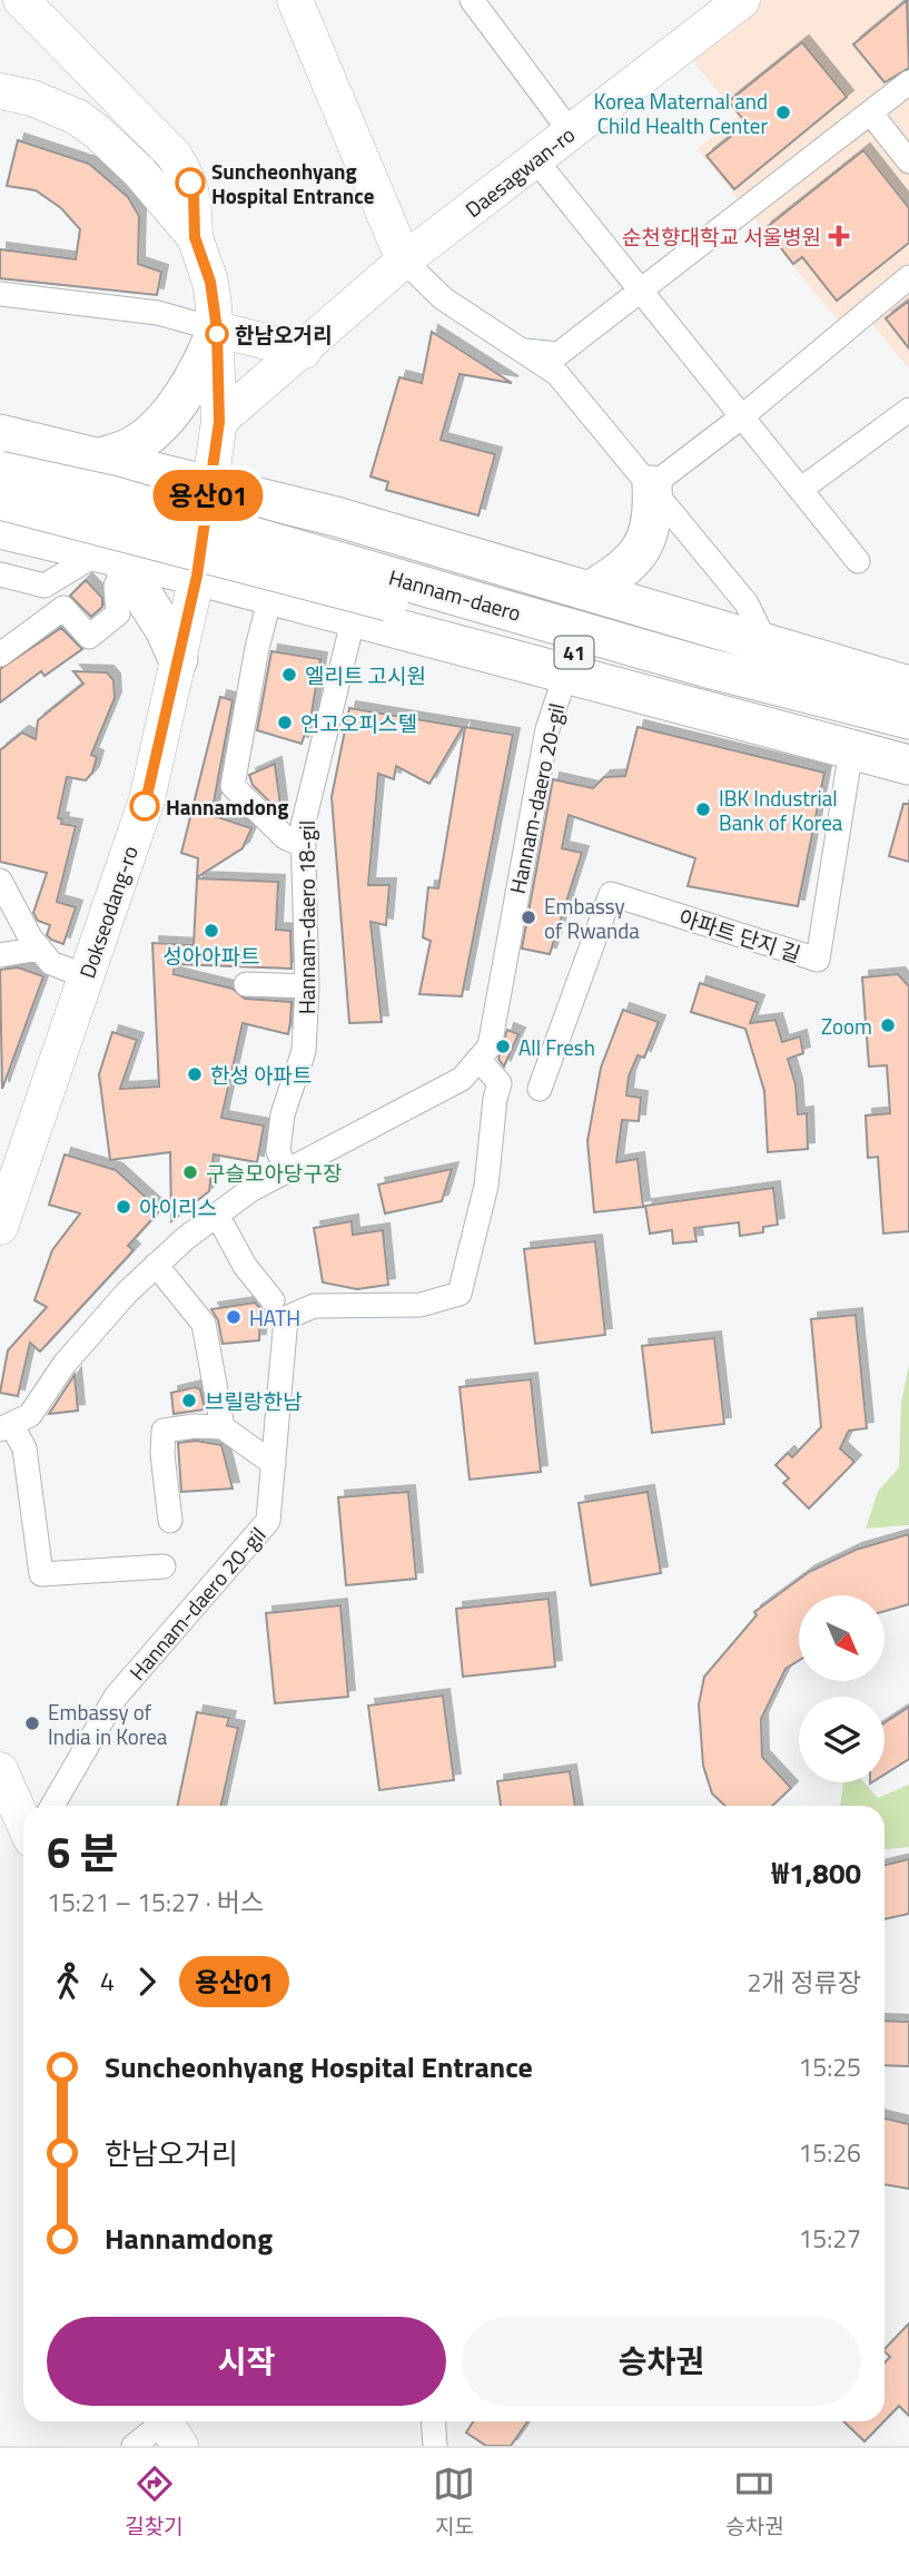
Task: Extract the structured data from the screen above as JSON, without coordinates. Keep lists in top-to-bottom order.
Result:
{
  "streets": {
    "main road": [
      "Daesagwan-ro",
      "Hannam-daero",
      "41",
      "Dokseodang-ro"
    ],
    "street": ["Hannam-daero 20-gil", "Hannam-daero 18-gil", "아파트 단지 길"]
  },
  "crossings": [
    ["Daesagwan-ro", "Dokseodang-ro"],
    ["Hannam-daero 20-gil", "Hannam-daero 18-gil"]
  ],
  "places": {
    "other": [
      "Korea Maternal and Child Health Center",
      "Suncheonhyang Hospital Entrance",
      "한남오거리",
      "엘리트 고시원",
      "언고오피스텔",
      "Hannamdong",
      "IBK Industrial Bank of Korea",
      "Embassy of Rwanda",
      "성아아파트",
      "Zoom",
      "All Fresh",
      "한성 아파트",
      "구슬모아당구장",
      "아이리스",
      "HATH",
      "브릴랑한남",
      "Embassy of India in Korea"
    ],
    "health": ["순천향대학교 서울병원"]
  },
  "lines": ["bus line 용산01"],
  "north": "bottom right",
  "page": {
    "on_map": "용산01",
    "heading": ["6 분", "15:21 – 15:27 · 버스", "₩1,800"],
    "legs": ["4", "용산01", "2개 정류장"],
    "list": [
      {
        "name": "Suncheonhyang Hospital Entrance",
        "value": "15:25"
      },
      {
        "name": "한남오거리",
        "value": "15:26"
      },
      {
        "name": "Hannamdong",
        "value": "15:27"
      }
    ],
    "buttons": ["시작", "승차권"],
    "tabs": ["길찾기", "지도", "승차권"]
  }
}
